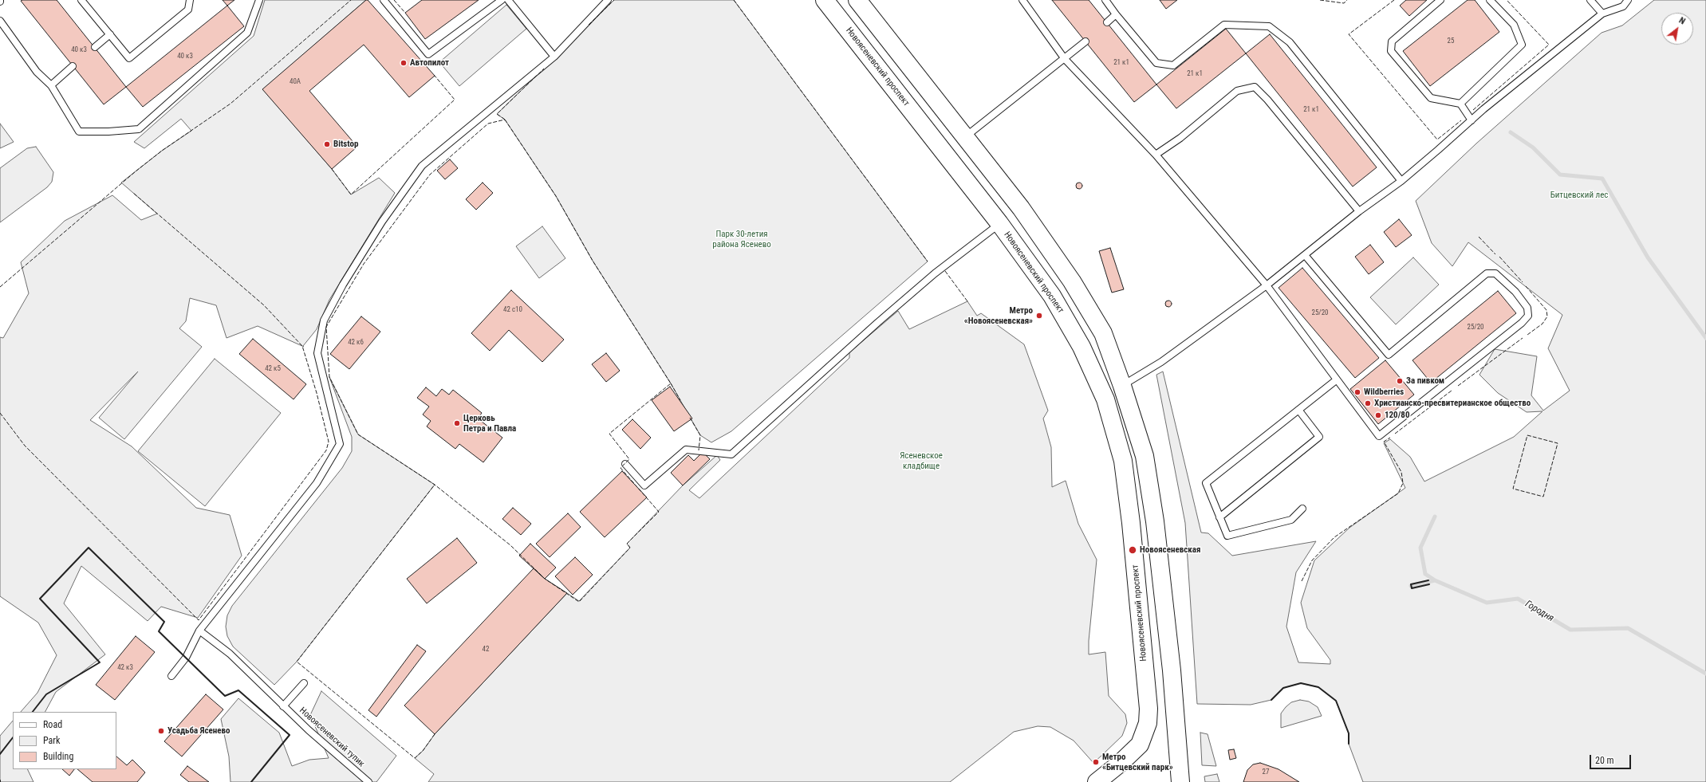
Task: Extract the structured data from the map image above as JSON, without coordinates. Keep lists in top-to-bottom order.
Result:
{
  "streets": {
    "street": ["Новоясеневский проспект"],
    "lane": ["Новоясеневский тупик"]
  },
  "water": ["Городня"],
  "parks": ["Битцевский лес", "Парк 30-летия района Ясенево", "Ясеневское кладбище"],
  "places": [
    "Автопилот",
    "Bitstop",
    "Метро «Новоясеневская»",
    "За пивком",
    "Wildberries",
    "Христианско-пресвитерианское общество",
    "120/80",
    "Церковь Петра и Павла",
    "Новоясеневская",
    "Усадьба Ясенево",
    "Метро «Битцевский парк»"
  ],
  "house_numbers": [
    "25",
    "40 к3",
    "40 к3",
    "21 к1",
    "21 к1",
    "40А",
    "21 к1",
    "42 с10",
    "25/20",
    "25/20",
    "42 к6",
    "42 к5",
    "42",
    "42 к3",
    "27"
  ],
  "legend": ["Road", "Park", "Building"],
  "scale_bar": "20 m",
  "north": "top right"
}
